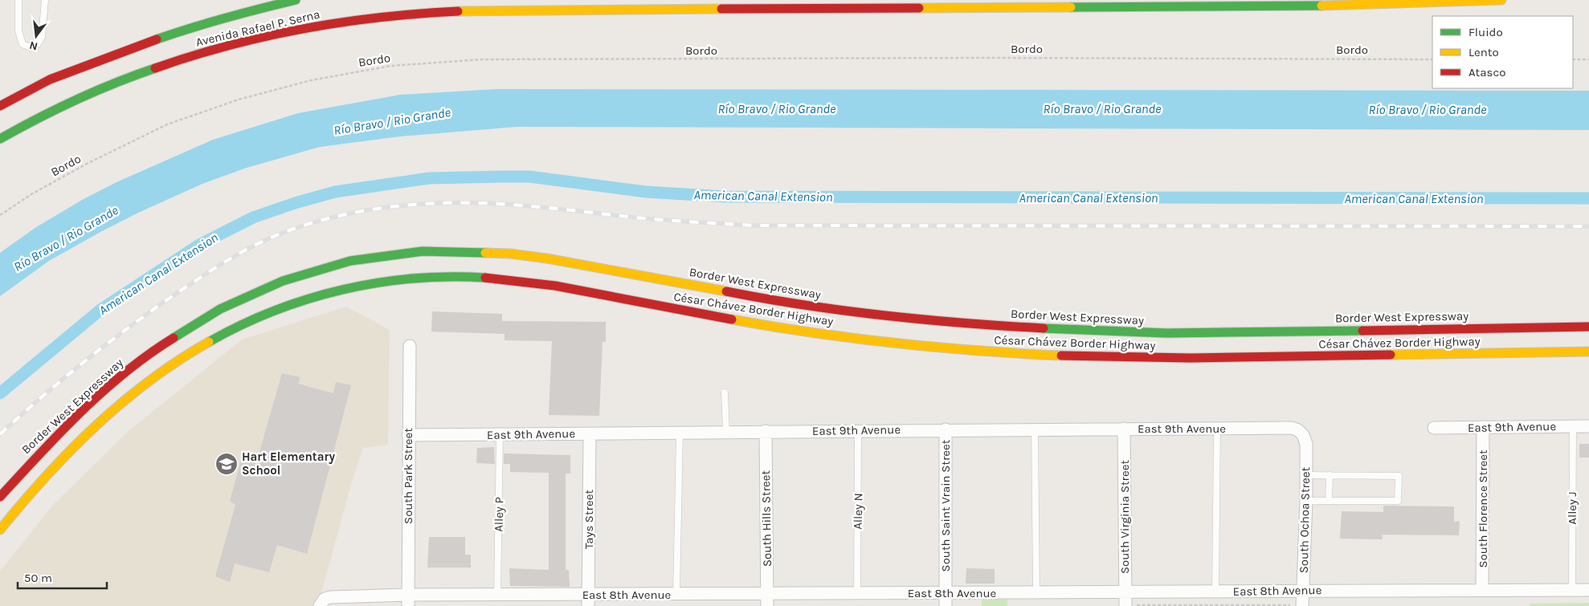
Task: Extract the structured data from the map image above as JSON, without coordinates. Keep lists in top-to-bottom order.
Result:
{
  "streets": {
    "highway": ["Avenida Rafael P. Serna", "Border West Expressway", "César Chávez Border Highway"],
    "street": [
      "East 9th Avenue",
      "South Park Street",
      "South Saint Vrain Street",
      "South Florence Street",
      "South Virginia Street",
      "South Hills Street",
      "Tays Street",
      "South Ochoa Street",
      "East 8th Avenue"
    ],
    "lane": ["Alley J", "Alley N", "Alley P"],
    "path": ["Bordo"]
  },
  "crossings": [
    ["East 9th Avenue", "South Park Street"],
    ["East 9th Avenue", "South Saint Vrain Street"],
    ["East 9th Avenue", "Alley J"],
    ["East 9th Avenue", "South Florence Street"],
    ["East 9th Avenue", "Alley N"],
    ["East 9th Avenue", "Alley P"],
    ["East 9th Avenue", "South Virginia Street"],
    ["East 9th Avenue", "South Hills Street"],
    ["East 9th Avenue", "Tays Street"],
    ["East 9th Avenue", "South Ochoa Street"],
    ["South Park Street", "East 8th Avenue"],
    ["South Saint Vrain Street", "East 8th Avenue"],
    ["Alley J", "East 8th Avenue"],
    ["South Florence Street", "East 8th Avenue"],
    ["Alley N", "East 8th Avenue"],
    ["Alley P", "East 8th Avenue"],
    ["South Virginia Street", "East 8th Avenue"],
    ["South Hills Street", "East 8th Avenue"],
    ["Tays Street", "East 8th Avenue"],
    ["South Ochoa Street", "East 8th Avenue"]
  ],
  "water": ["Río Bravo / Rio Grande", "American Canal Extension"],
  "places": {
    "school or university": ["Hart Elementary School"]
  },
  "legend": ["Fluido", "Lento", "Atasco"],
  "scale_bar": "50 m",
  "north": "bottom"
}
